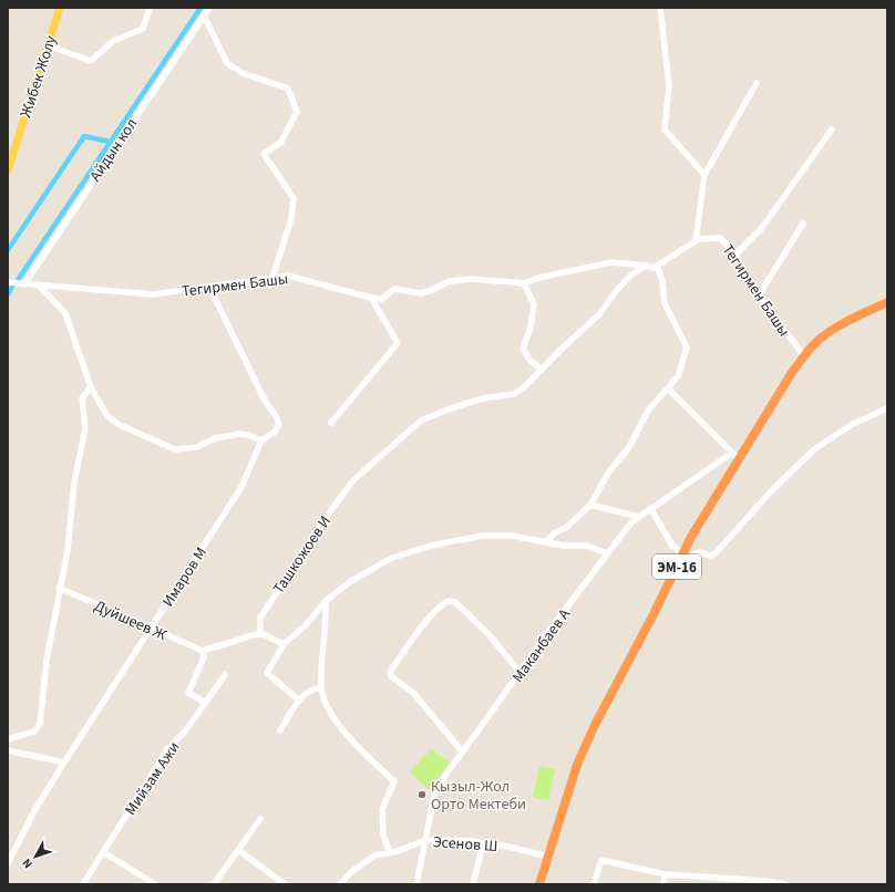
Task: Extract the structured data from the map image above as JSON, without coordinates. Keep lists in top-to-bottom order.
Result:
{
  "streets": {
    "highway": ["ЭМ-16"],
    "main road": ["Жибек Жолу"],
    "street": [
      "Айдын кол",
      "Тегирмен Башы",
      "Ташкожоев И",
      "Имаров М",
      "Дуйшеев Ж",
      "Маканбаев А",
      "Мийзам Ажи",
      "Эсенов Ш"
    ]
  },
  "crossings": [
    ["Айдын кол", "Тегирмен Башы"],
    ["Тегирмен Башы", "ЭМ-16"],
    ["Тегирмен Башы", "Имаров М"],
    ["ЭМ-16", "Маканбаев А"],
    ["ЭМ-16", "Эсенов Ш"],
    ["Имаров М", "Дуйшеев Ж"],
    ["Маканбаев А", "Эсенов Ш"]
  ],
  "places": ["Кызыл-Жол Орто Мектеби"],
  "north": "bottom left"
}
